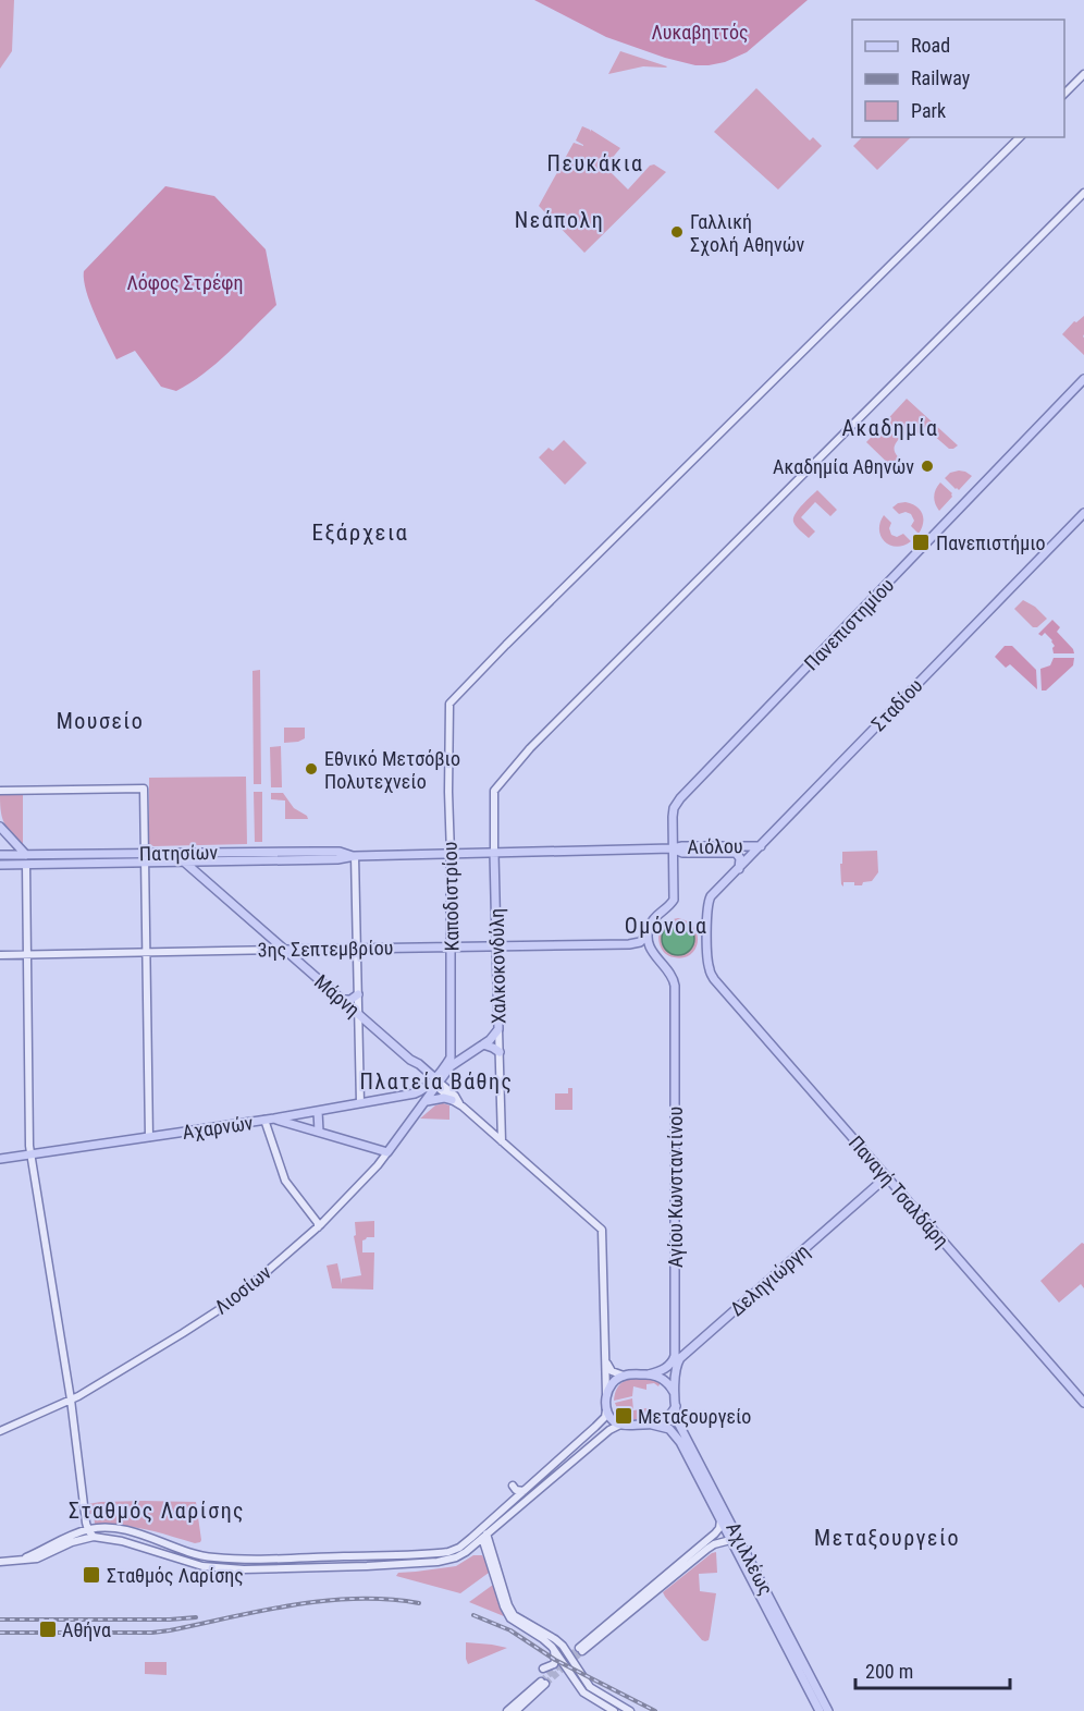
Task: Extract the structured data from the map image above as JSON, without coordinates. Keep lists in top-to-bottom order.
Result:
{
  "streets": {
    "main road": [
      "Πανεπιστημίου",
      "Σταδίου",
      "Αιόλου",
      "Πατησίων",
      "Καποδιστρίου",
      "3ης Σεπτεμβρίου",
      "Χαλκοκονδύλη",
      "Μάρνη",
      "Αχαρνών",
      "Αγίου Κωνσταντίνου",
      "Παναγή Τσαλδάρη",
      "Δεληγιώργη",
      "Λιοσίων",
      "Αχιλλέως"
    ]
  },
  "crossings": [
    ["Πανεπιστημίου", "Αιόλου"],
    ["Πανεπιστημίου", "Πατησίων"],
    ["Πανεπιστημίου", "3ης Σεπτεμβρίου"],
    ["Πανεπιστημίου", "Αγίου Κωνσταντίνου"],
    ["Σταδίου", "Αιόλου"],
    ["Σταδίου", "Παναγή Τσαλδάρη"],
    ["Αιόλου", "Πατησίων"],
    ["Πατησίων", "Καποδιστρίου"],
    ["Πατησίων", "Χαλκοκονδύλη"],
    ["Πατησίων", "Μάρνη"],
    ["Καποδιστρίου", "3ης Σεπτεμβρίου"],
    ["Καποδιστρίου", "Μάρνη"],
    ["Καποδιστρίου", "Αχαρνών"],
    ["Καποδιστρίου", "Λιοσίων"],
    ["3ης Σεπτεμβρίου", "Χαλκοκονδύλη"],
    ["3ης Σεπτεμβρίου", "Μάρνη"],
    ["3ης Σεπτεμβρίου", "Αγίου Κωνσταντίνου"],
    ["Χαλκοκονδύλη", "Μάρνη"],
    ["Μάρνη", "Αχαρνών"],
    ["Μάρνη", "Λιοσίων"],
    ["Αχαρνών", "Λιοσίων"],
    ["Αγίου Κωνσταντίνου", "Δεληγιώργη"],
    ["Αγίου Κωνσταντίνου", "Αχιλλέως"],
    ["Παναγή Τσαλδάρη", "Δεληγιώργη"],
    ["Δεληγιώργη", "Αχιλλέως"]
  ],
  "districts": [
    "Πευκάκια",
    "Νεάπολη",
    "Ακαδημία",
    "Εξάρχεια",
    "Μουσείο",
    "Ομόνοια",
    "Πλατεία Βάθης",
    "Σταθμός Λαρίσης",
    "Μεταξουργείο"
  ],
  "parks": ["Λυκαβηττός", "Λόφος Στρέφη"],
  "places": {
    "other": ["Γαλλική Σχολή Αθηνών", "Ακαδημία Αθηνών", "Εθνικό Μετσόβιο Πολυτεχνείο"],
    "transit": [
      "Πανεπιστήμιο",
      "Μεταξουργείο",
      "Σταθμός Λαρίσης",
      "Αθήνα"
    ]
  },
  "legend": ["Road", "Railway", "Park"],
  "scale_bar": "200 m"
}
